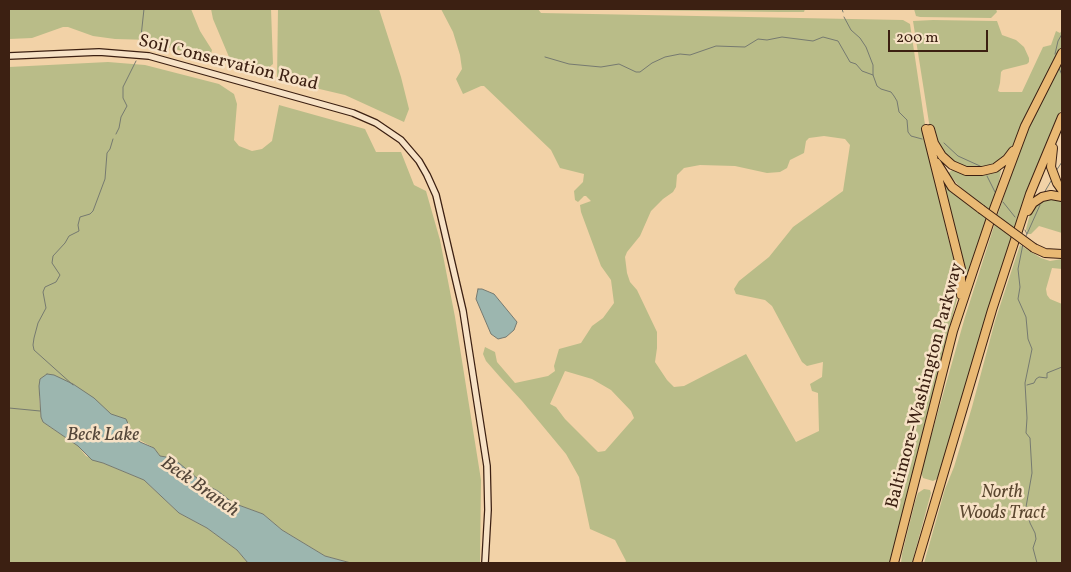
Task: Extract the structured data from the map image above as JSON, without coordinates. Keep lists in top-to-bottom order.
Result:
{
  "streets": {
    "highway": ["Baltimore-Washington Parkway"],
    "main road": ["Soil Conservation Road"]
  },
  "water": ["Beck Lake", "Beck Branch"],
  "parks": ["North Woods Tract"],
  "scale_bar": "200 m"
}
